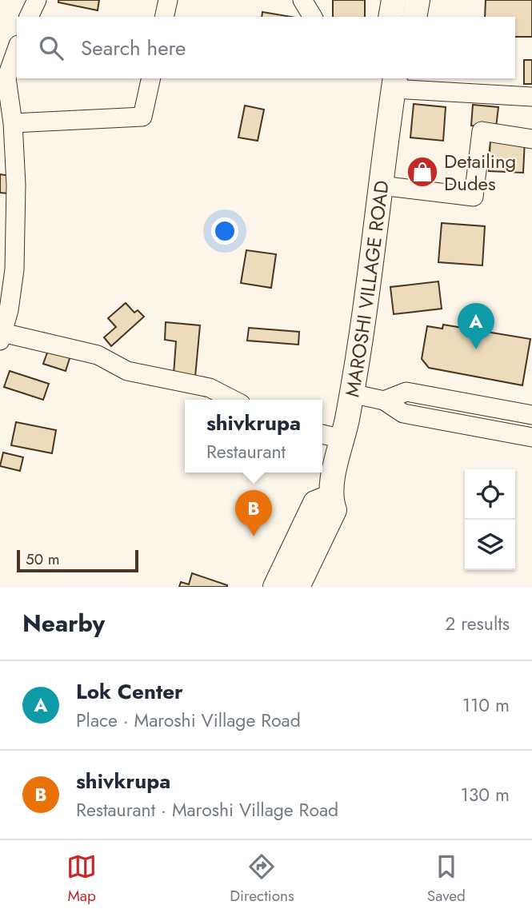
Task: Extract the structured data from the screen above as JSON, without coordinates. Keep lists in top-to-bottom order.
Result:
{
  "streets": {
    "main road": ["MAROSHI VILLAGE ROAD"]
  },
  "places": {
    "shop": ["Detailing Dudes"]
  },
  "scale_bar": "50 m",
  "page": {
    "search": "Search here",
    "pins": ["A", "B"],
    "popup": ["shivkrupa", "Restaurant"],
    "scale": "50 m",
    "heading": ["Nearby", "2 results"],
    "list": [
      {
        "mark": "A",
        "name": "Lok Center",
        "note": "Place · Maroshi Village Road",
        "value": "110 m"
      },
      {
        "mark": "B",
        "name": "shivkrupa",
        "note": "Restaurant · Maroshi Village Road",
        "value": "130 m"
      }
    ],
    "nav": ["Map", "Directions", "Saved"]
  }
}
